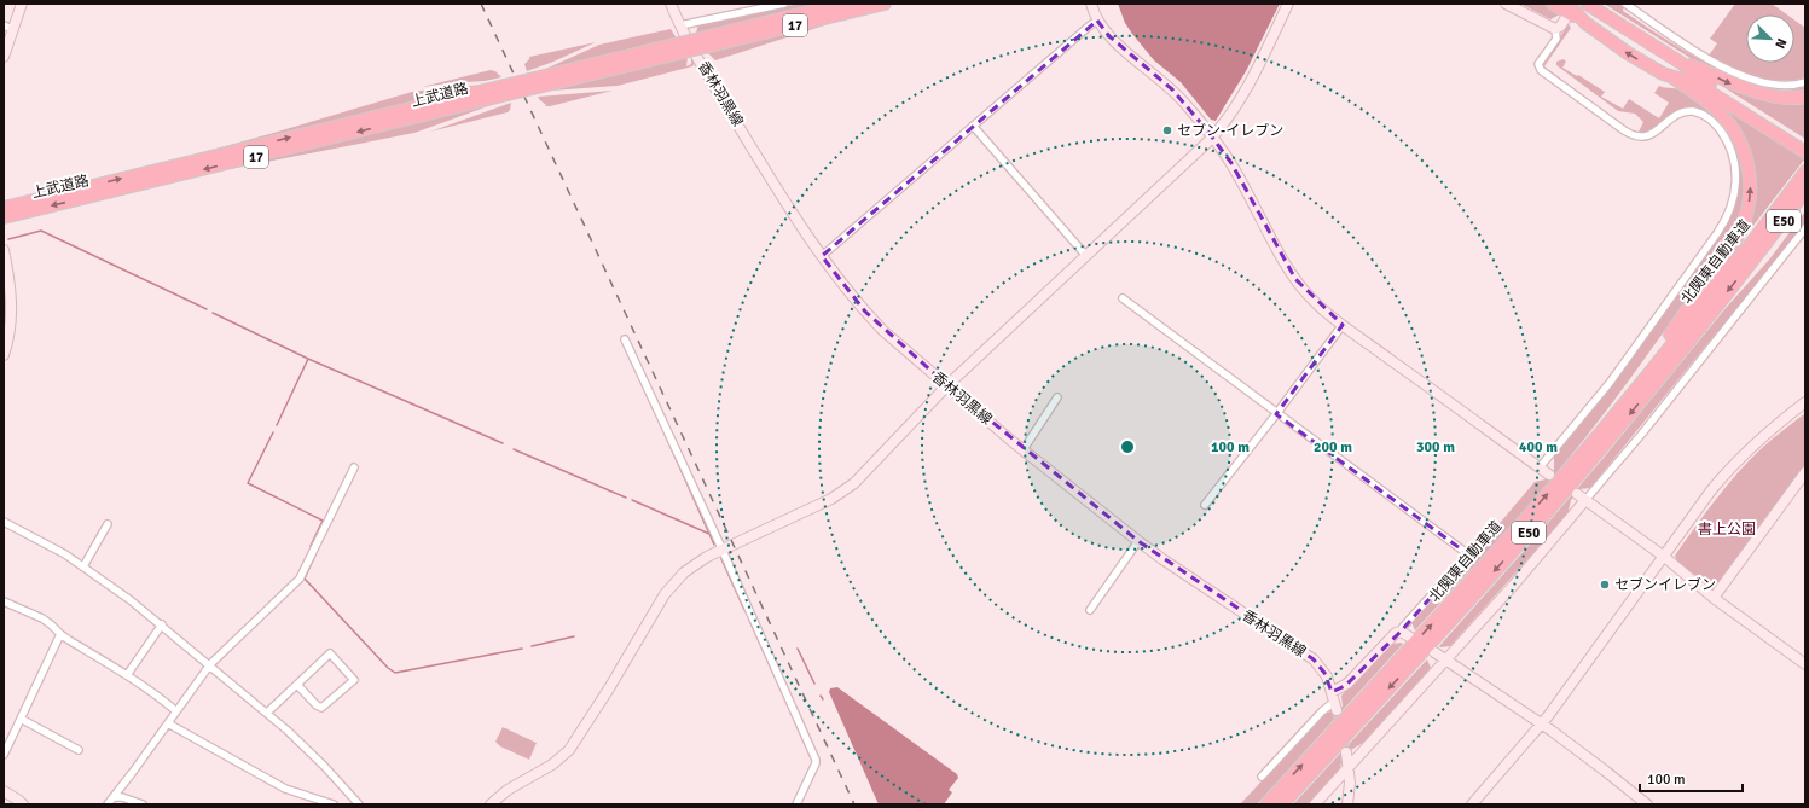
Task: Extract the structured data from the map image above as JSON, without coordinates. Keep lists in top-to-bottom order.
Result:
{
  "streets": {
    "highway": [
      "17",
      "上武道路",
      "E50",
      "北関東自動車道"
    ],
    "street": ["香林羽黒線"]
  },
  "parks": ["書上公園"],
  "places": ["セブン-イレブン", "セブンイレブン"],
  "scale_bar": "100 m",
  "north": "bottom right",
  "rings": [
    "100 m",
    "200 m",
    "300 m",
    "400 m"
  ]
}
